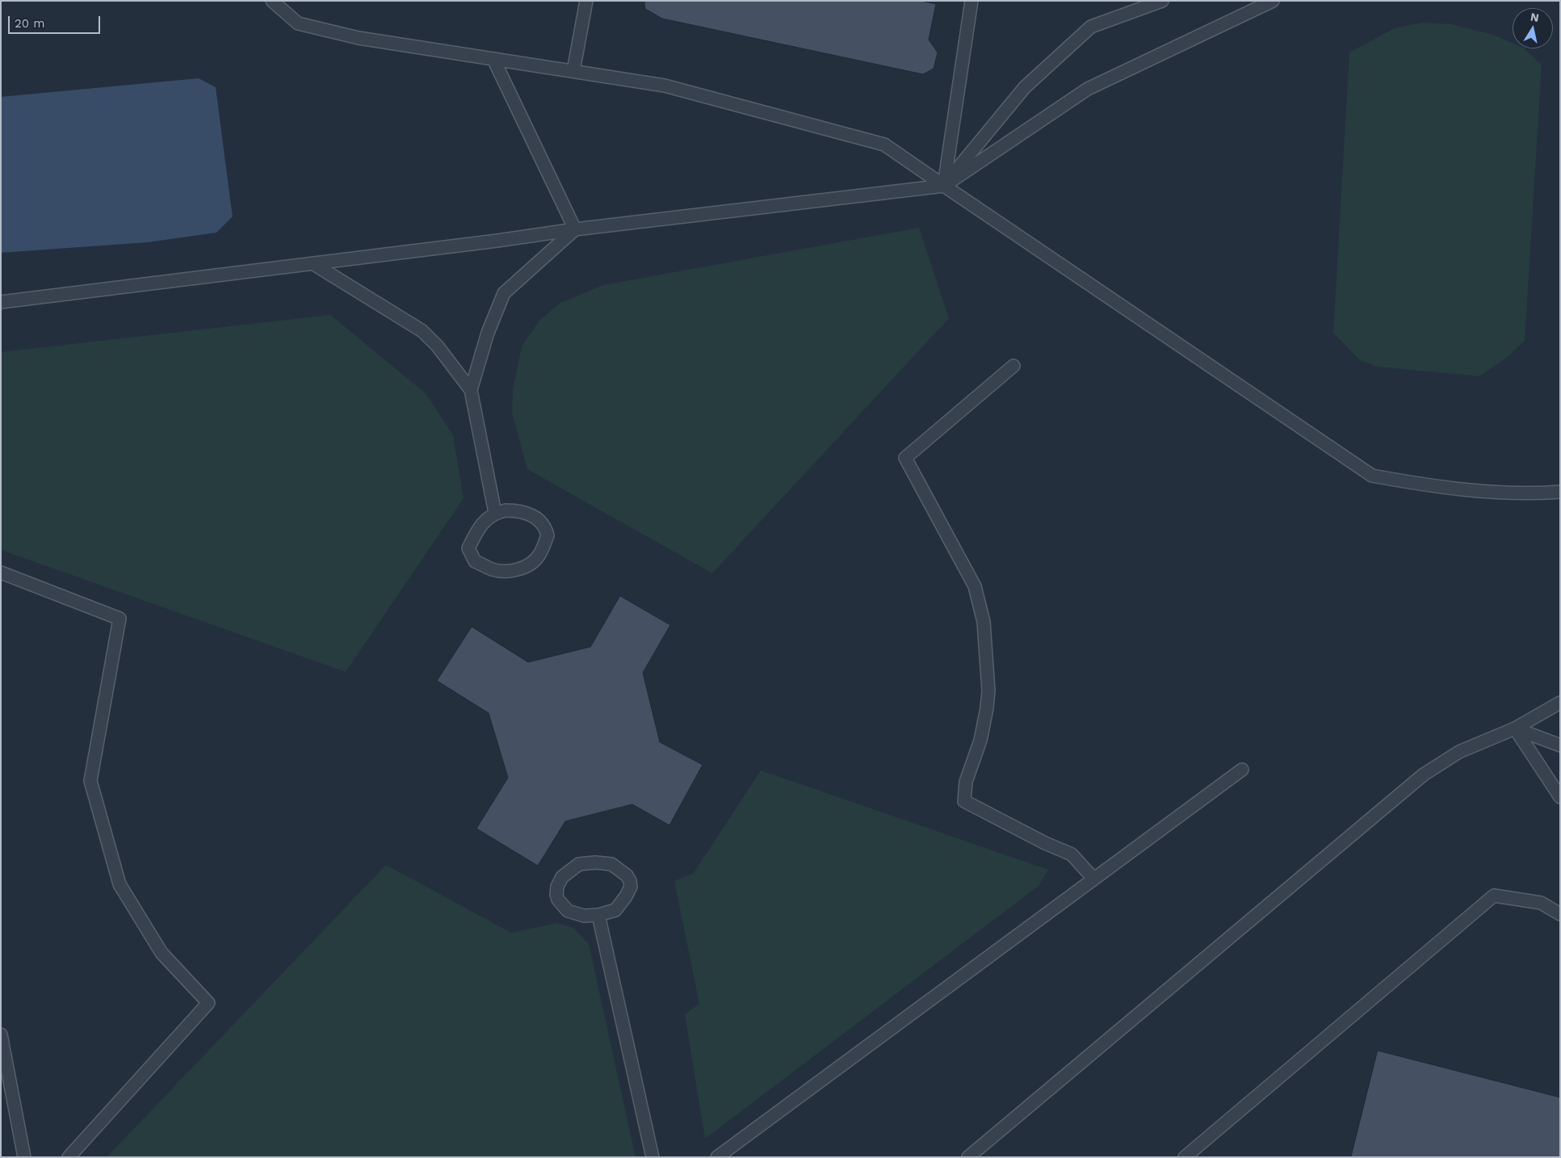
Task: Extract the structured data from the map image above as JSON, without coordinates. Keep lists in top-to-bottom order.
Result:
{
  "scale_bar": "20 m",
  "north": "top"
}
